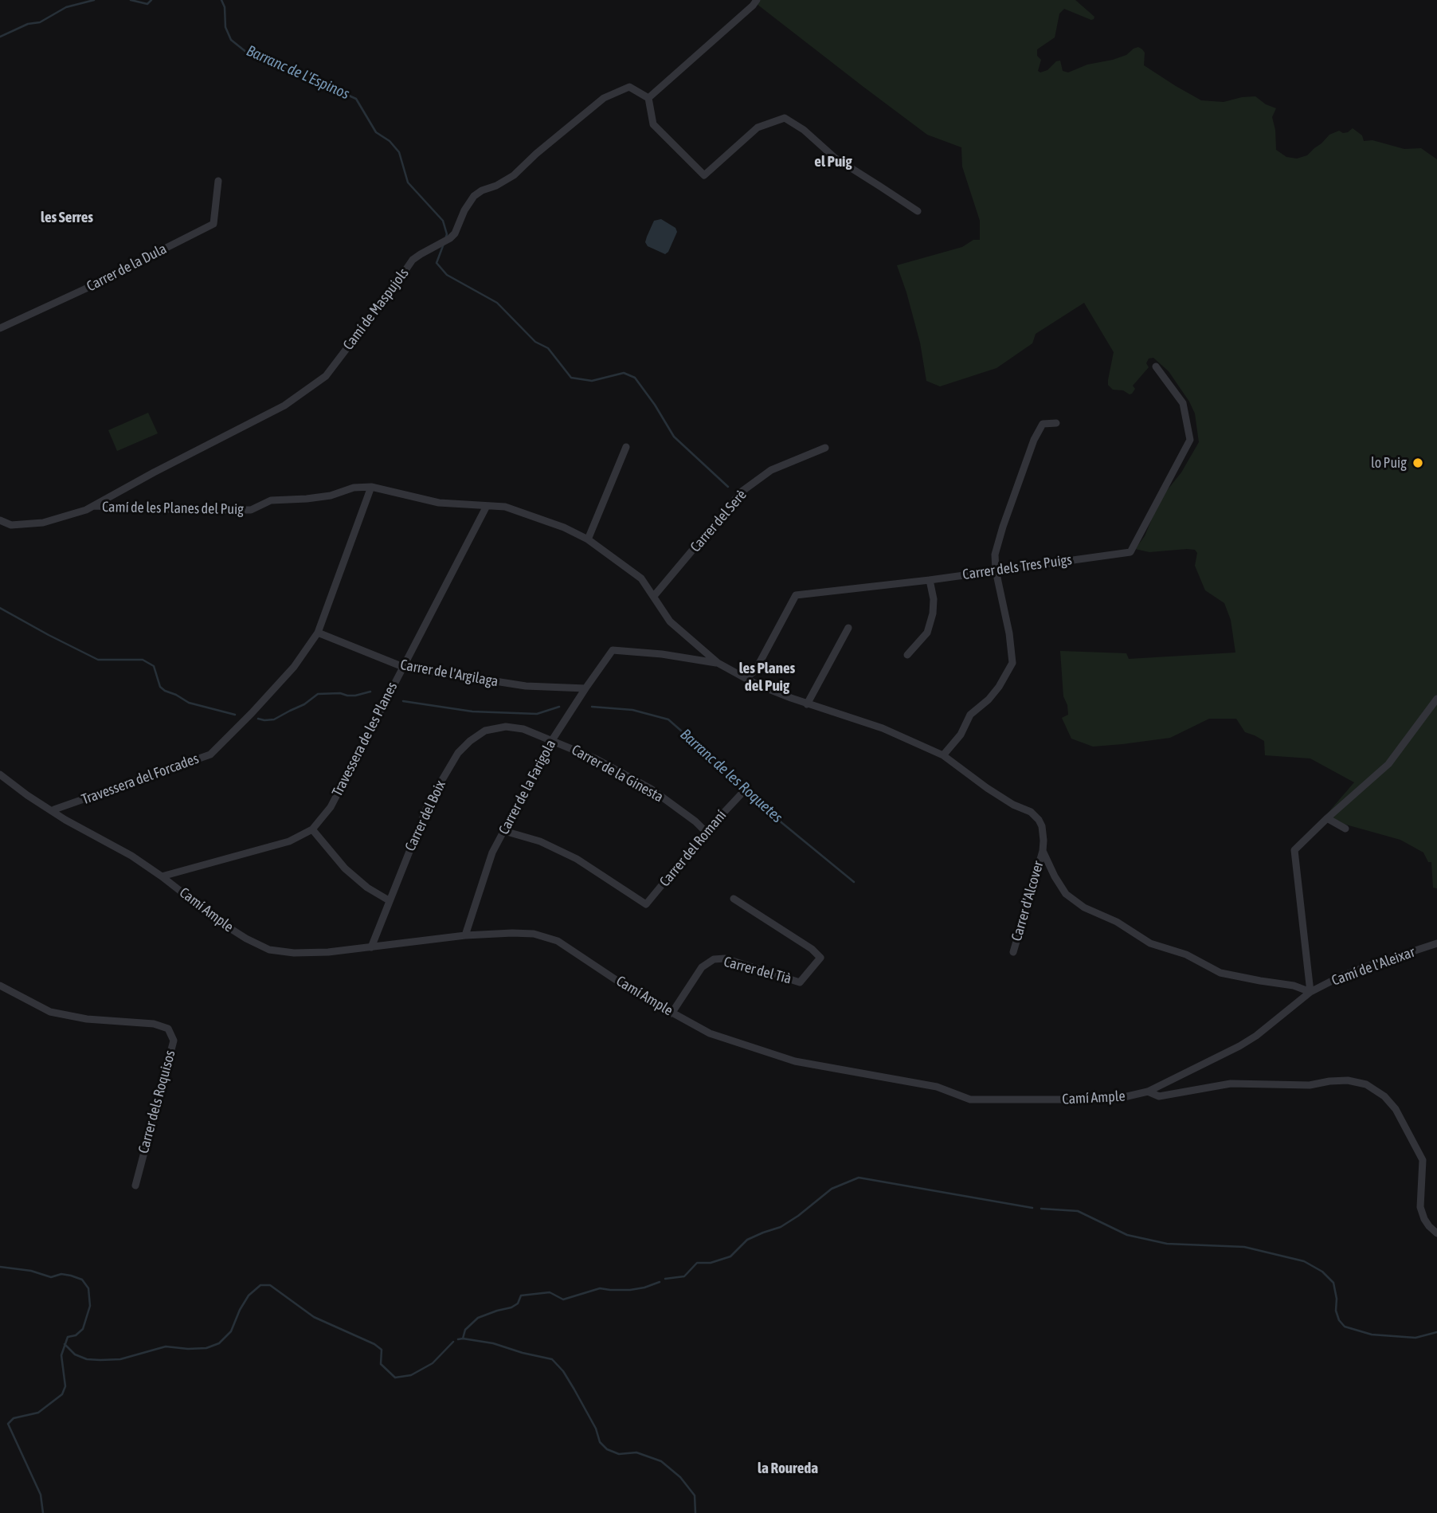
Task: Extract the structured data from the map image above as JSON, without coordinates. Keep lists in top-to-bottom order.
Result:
{
  "streets": {
    "street": [
      "Carrer de la Dula",
      "Camí de Maspujols",
      "Camí de les Planes del Puig",
      "Carrer del Serè",
      "Carrer dels Tres Puigs",
      "Carrer de l'Argilaga",
      "Travessera de les Planes",
      "Carrer de la Ginesta",
      "Travessera del Forcades",
      "Carrer de la Farigola",
      "Carrer del Boix",
      "Carrer del Romaní",
      "Carrer d'Alcover",
      "Camí Ample",
      "Camí de l'Aleixar",
      "Carrer del Tià",
      "Carrer dels Roquisos"
    ]
  },
  "crossings": [
    ["Camí de Maspujols", "Camí de les Planes del Puig"],
    ["Camí de les Planes del Puig", "Carrer del Serè"],
    ["Camí de les Planes del Puig", "Carrer dels Tres Puigs"],
    ["Camí de les Planes del Puig", "Travessera de les Planes"],
    ["Camí de les Planes del Puig", "Travessera del Forcades"],
    ["Camí de les Planes del Puig", "Carrer de la Farigola"],
    ["Camí de les Planes del Puig", "Carrer d'Alcover"],
    ["Camí de les Planes del Puig", "Camí Ample"],
    ["Camí de les Planes del Puig", "Camí de l'Aleixar"],
    ["Carrer de l'Argilaga", "Travessera de les Planes"],
    ["Carrer de l'Argilaga", "Travessera del Forcades"],
    ["Carrer de l'Argilaga", "Carrer de la Farigola"],
    ["Travessera de les Planes", "Camí Ample"],
    ["Carrer de la Ginesta", "Carrer de la Farigola"],
    ["Carrer de la Ginesta", "Carrer del Boix"],
    ["Carrer de la Ginesta", "Carrer del Romaní"],
    ["Carrer de la Farigola", "Carrer del Boix"],
    ["Carrer de la Farigola", "Carrer del Romaní"],
    ["Carrer de la Farigola", "Camí Ample"],
    ["Carrer del Boix", "Camí Ample"],
    ["Camí Ample", "Camí de l'Aleixar"],
    ["Camí Ample", "Carrer del Tià"]
  ],
  "districts": [
    "el Puig",
    "les Serres",
    "les Planes del Puig",
    "la Roureda"
  ],
  "water": ["Barranc de L'Espinos", "Barranc de les Roquetes"],
  "places": ["lo Puig"]
}
